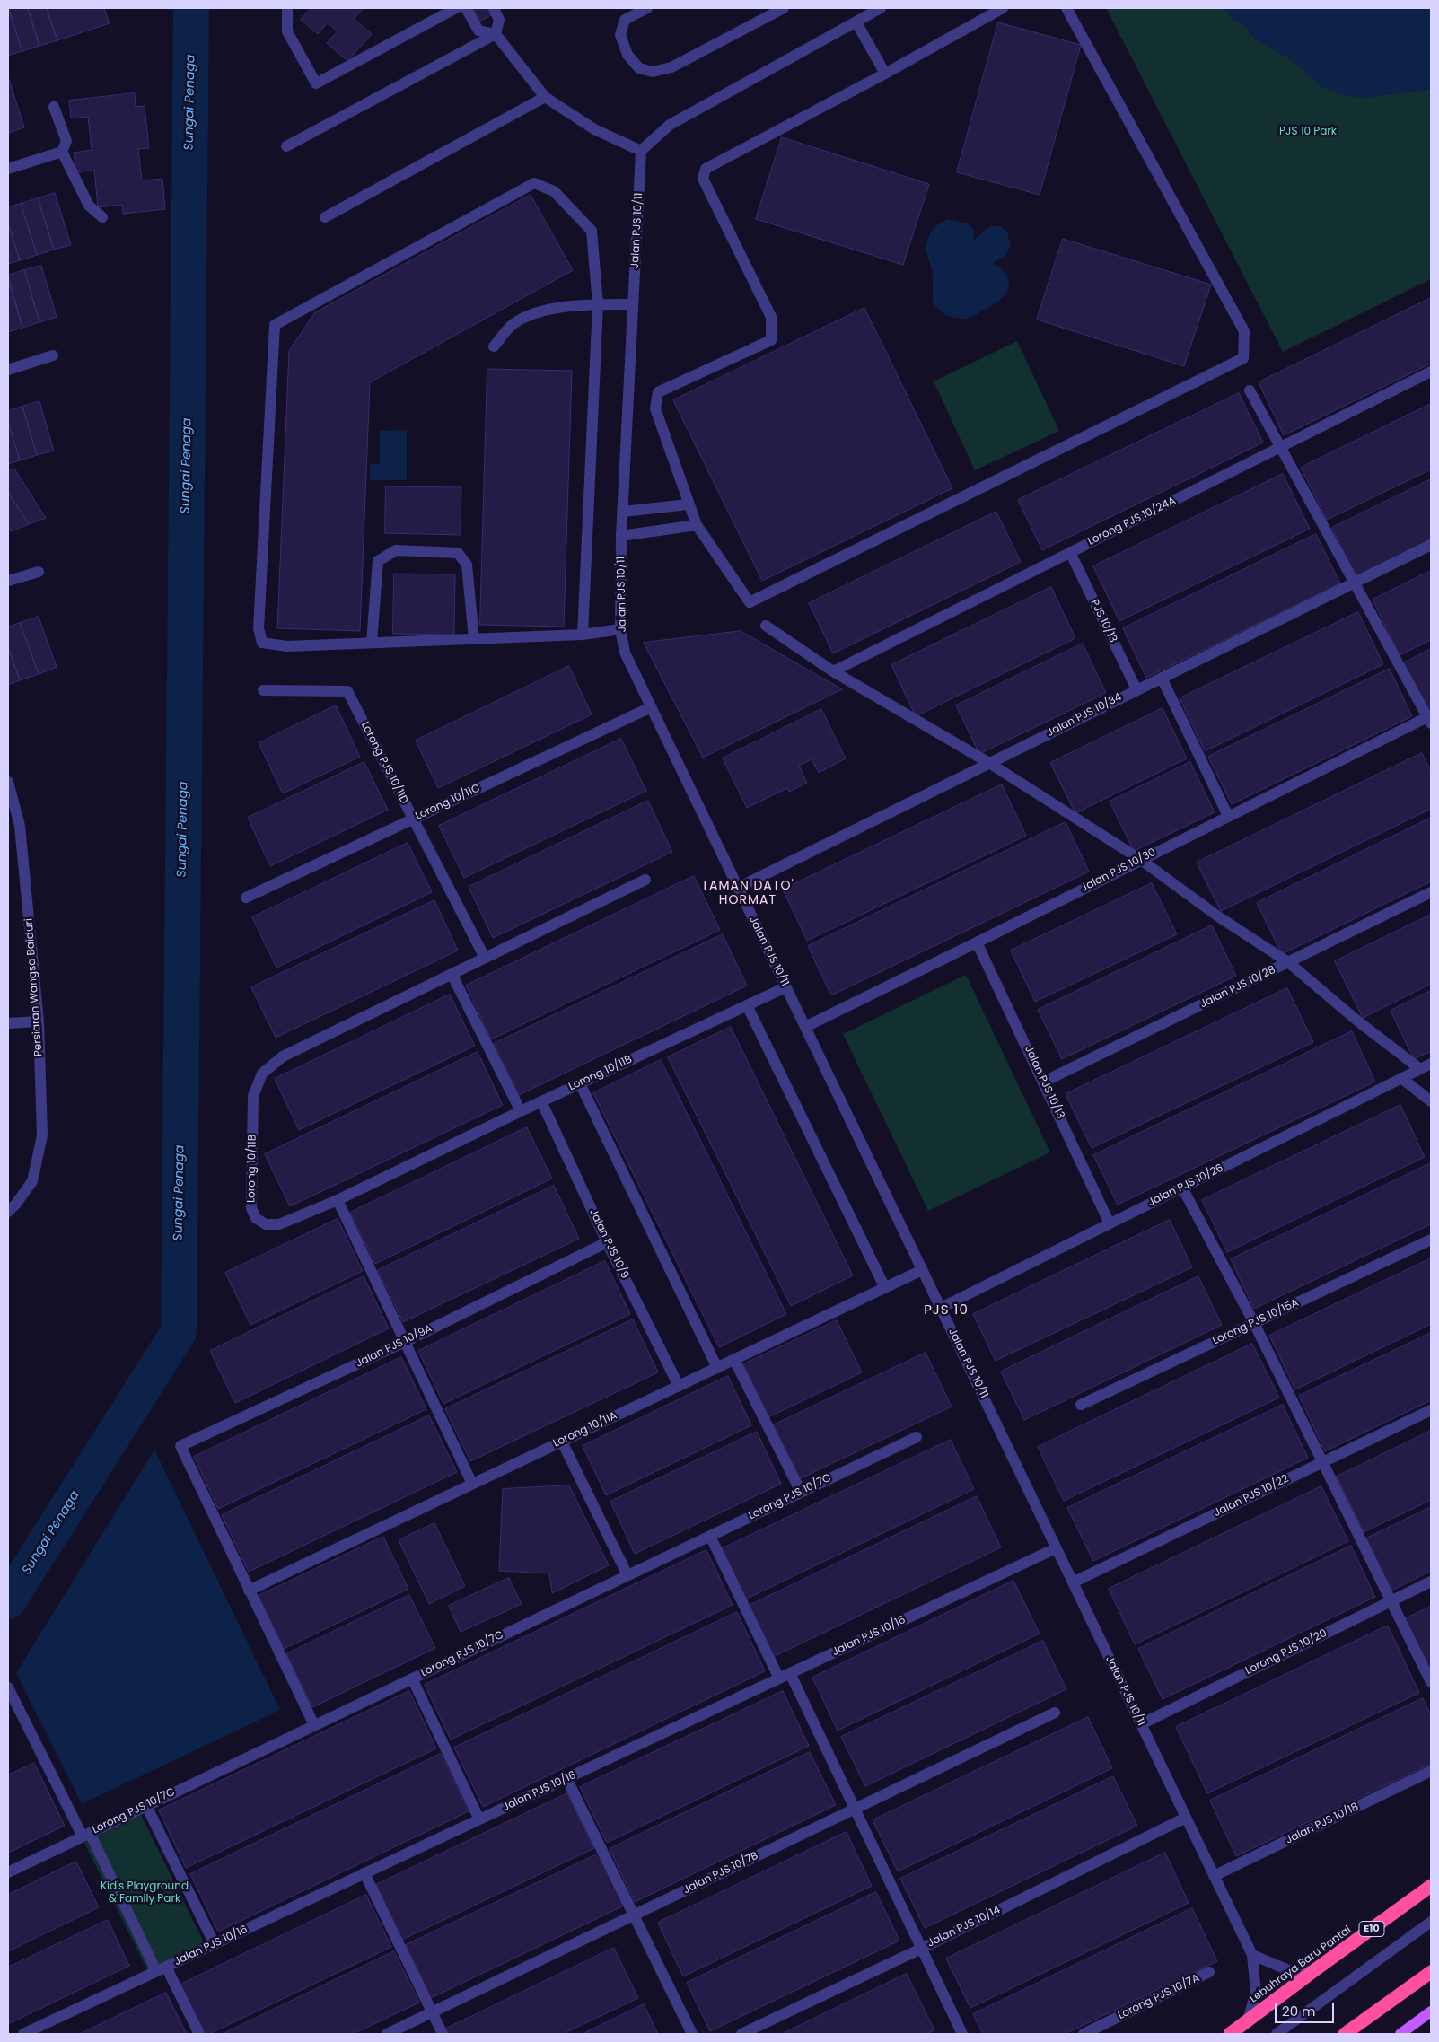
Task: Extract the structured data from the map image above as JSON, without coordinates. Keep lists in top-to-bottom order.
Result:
{
  "streets": {
    "highway": ["E10", "Lebuhraya Baru Pantai"],
    "street": [
      "Jalan PJS 10/11",
      "Lorong PJS 10/24A",
      "PJS 10/13",
      "Jalan PJS 10/34",
      "Lorong PJS 10/11D",
      "Lorong 10/11C",
      "Jalan PJS 10/30",
      "Persiaran Wangsa Baiduri",
      "Jalan PJS 10/28",
      "Lorong 10/11B",
      "Jalan PJS 10/13",
      "Jalan PJS 10/26",
      "Jalan PJS 10/9",
      "Lorong PJS 10/15A",
      "Jalan PJS 10/9A",
      "Lorong 10/11A",
      "Jalan PJS 10/22",
      "Lorong PJS 10/7C",
      "Jalan PJS 10/16",
      "Lorong PJS 10/20",
      "Jalan PJS 10/18",
      "Jalan PJS 10/7B",
      "Jalan PJS 10/14",
      "Lorong PJS 10/7A"
    ]
  },
  "crossings": [
    ["Jalan PJS 10/11", "Jalan PJS 10/34"],
    ["Jalan PJS 10/11", "Lorong 10/11C"],
    ["Jalan PJS 10/11", "Jalan PJS 10/30"],
    ["Jalan PJS 10/11", "Lorong 10/11B"],
    ["Jalan PJS 10/11", "Jalan PJS 10/26"],
    ["Jalan PJS 10/11", "Lorong 10/11A"],
    ["Jalan PJS 10/11", "Jalan PJS 10/22"],
    ["Jalan PJS 10/11", "Jalan PJS 10/16"],
    ["Jalan PJS 10/11", "Lorong PJS 10/20"],
    ["Jalan PJS 10/11", "Jalan PJS 10/18"],
    ["Jalan PJS 10/11", "Jalan PJS 10/14"],
    ["Jalan PJS 10/11", "Lebuhraya Baru Pantai"],
    ["Lorong PJS 10/24A", "PJS 10/13"],
    ["PJS 10/13", "Jalan PJS 10/34"],
    ["Lorong PJS 10/11D", "Lorong 10/11C"],
    ["Lorong PJS 10/11D", "Lorong 10/11B"],
    ["Jalan PJS 10/30", "Jalan PJS 10/13"],
    ["Jalan PJS 10/28", "Jalan PJS 10/13"],
    ["Lorong 10/11B", "Jalan PJS 10/9"],
    ["Jalan PJS 10/13", "Jalan PJS 10/26"],
    ["Jalan PJS 10/9", "Jalan PJS 10/9A"],
    ["Jalan PJS 10/9", "Lorong 10/11A"],
    ["Jalan PJS 10/9A", "Lorong 10/11A"]
  ],
  "districts": ["TAMAN DATO' HORMAT", "PJS 10"],
  "water": ["Sungai Penaga"],
  "parks": ["PJS 10 Park", "Kid's Playground & Family Park"],
  "scale_bar": "20 m"
}
